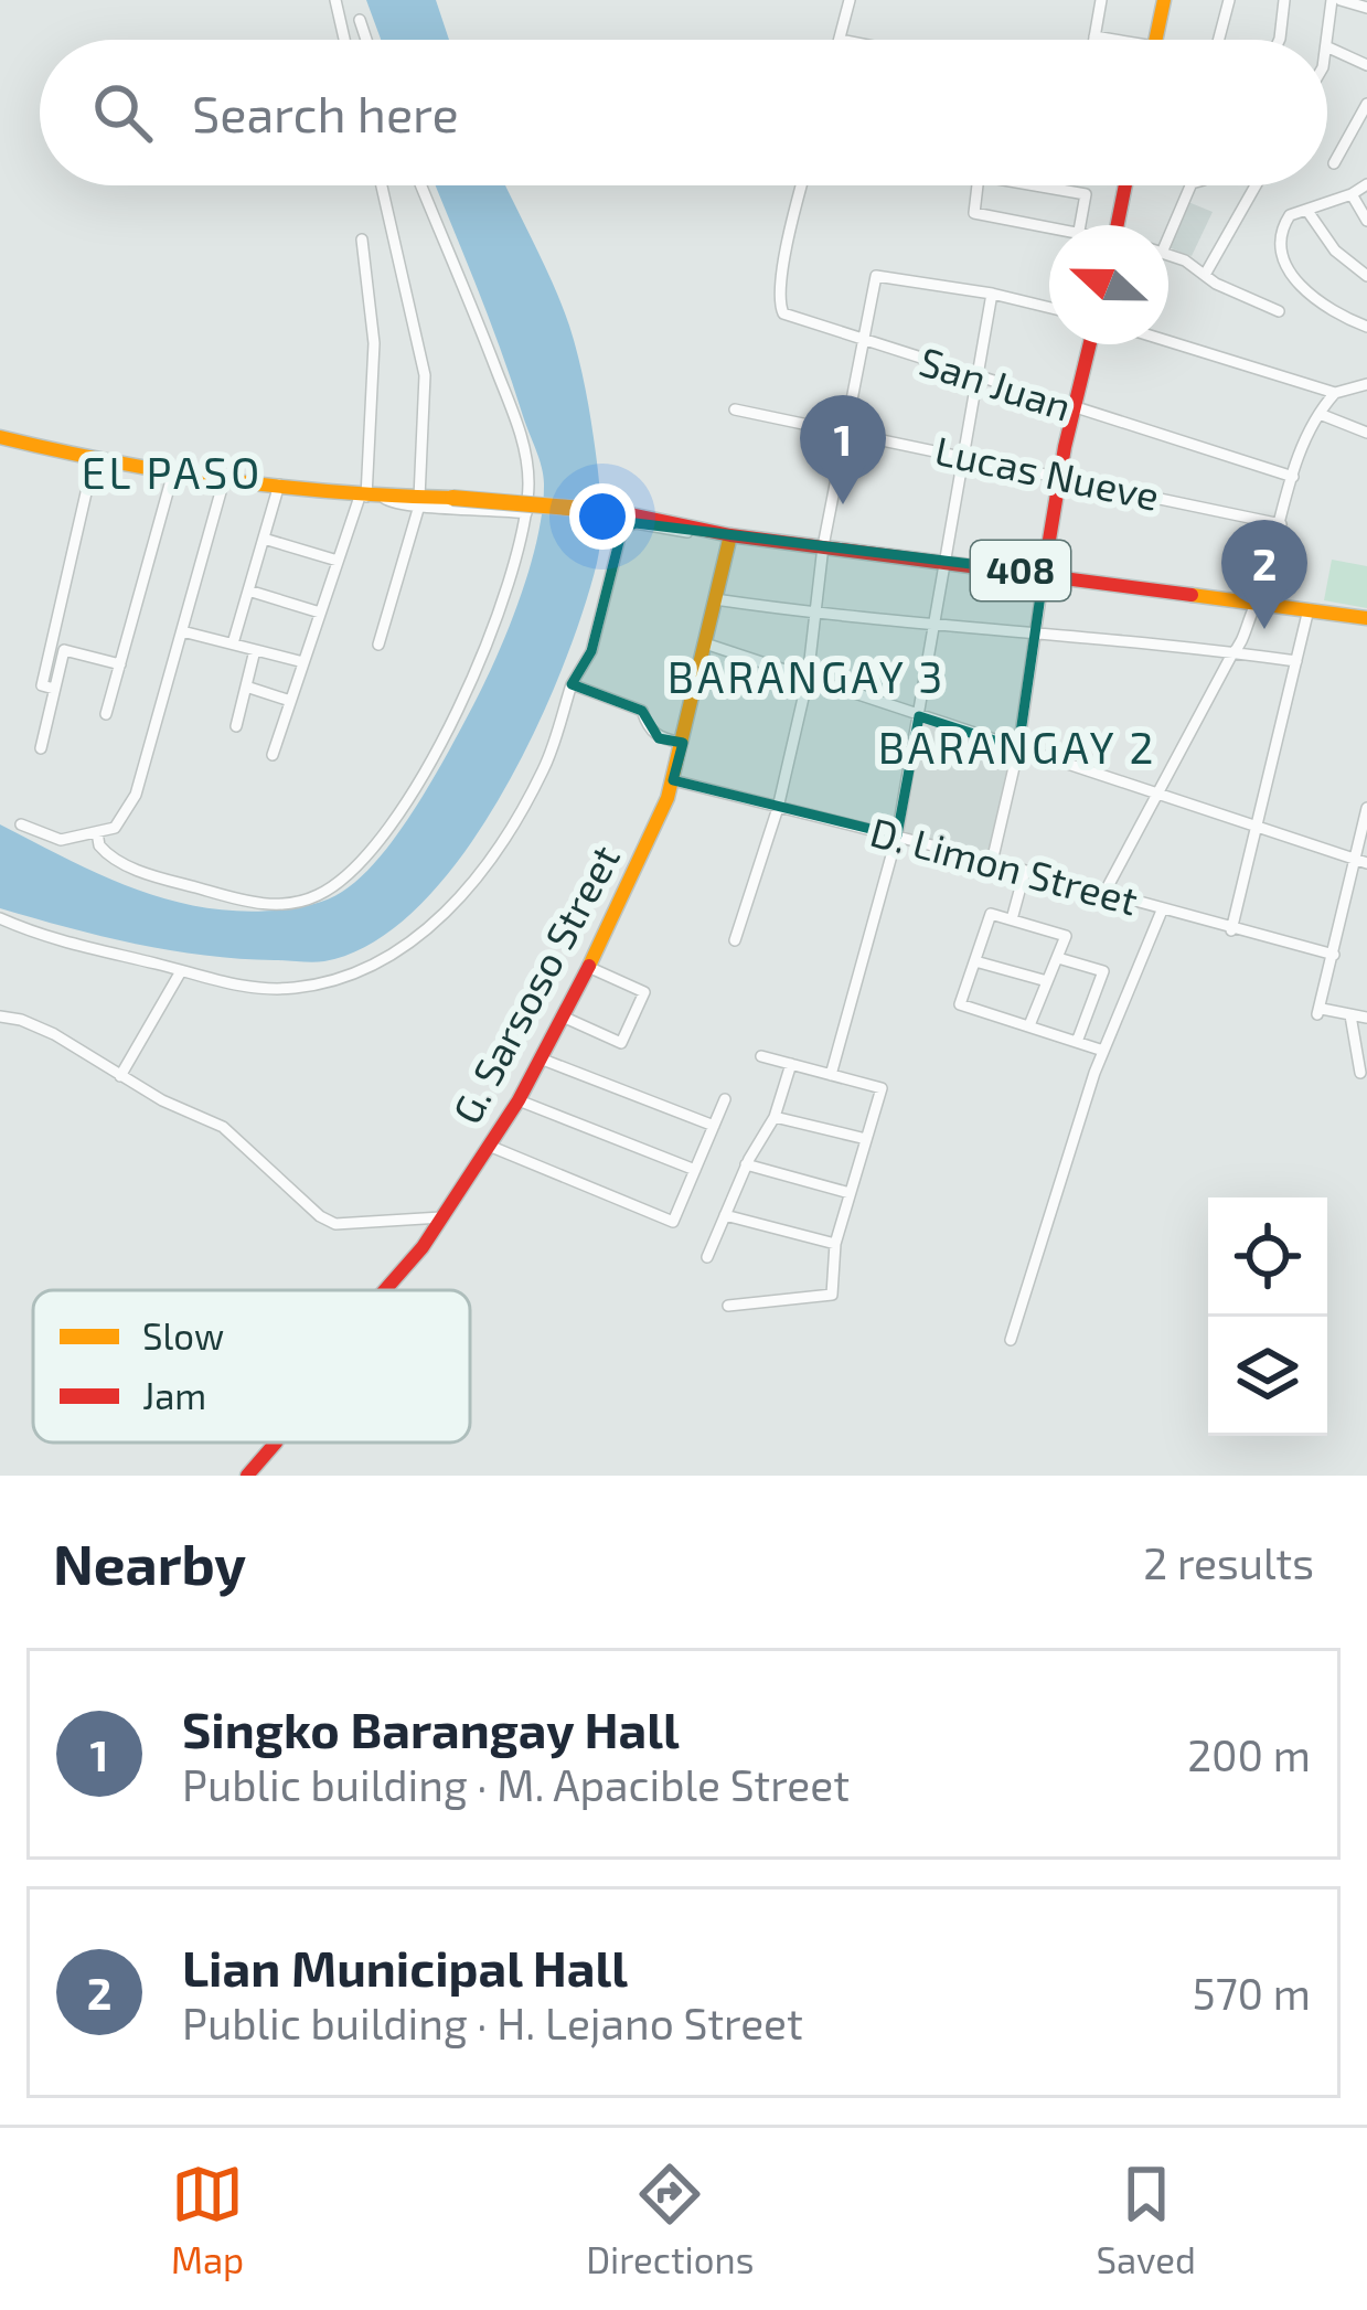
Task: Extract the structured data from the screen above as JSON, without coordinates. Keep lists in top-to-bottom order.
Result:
{
  "streets": {
    "street": [
      "San Juan",
      "Lucas Nueve",
      "408",
      "D. Limon Street",
      "G. Sarsoso Street"
    ]
  },
  "crossings": [
    ["408", "G. Sarsoso Street"],
    ["D. Limon Street", "G. Sarsoso Street"]
  ],
  "districts": ["EL PASO", "BARANGAY 3", "BARANGAY 2"],
  "legend": ["Slow", "Jam"],
  "north": "left",
  "page": {
    "search": "Search here",
    "pins": ["1", "2"],
    "heading": ["Nearby", "2 results"],
    "list": [
      {
        "mark": "1",
        "name": "Singko Barangay Hall",
        "note": "Public building · M. Apacible Street",
        "value": "200 m"
      },
      {
        "mark": "2",
        "name": "Lian Municipal Hall",
        "note": "Public building · H. Lejano Street",
        "value": "570 m"
      }
    ],
    "nav": ["Map", "Directions", "Saved"]
  }
}
